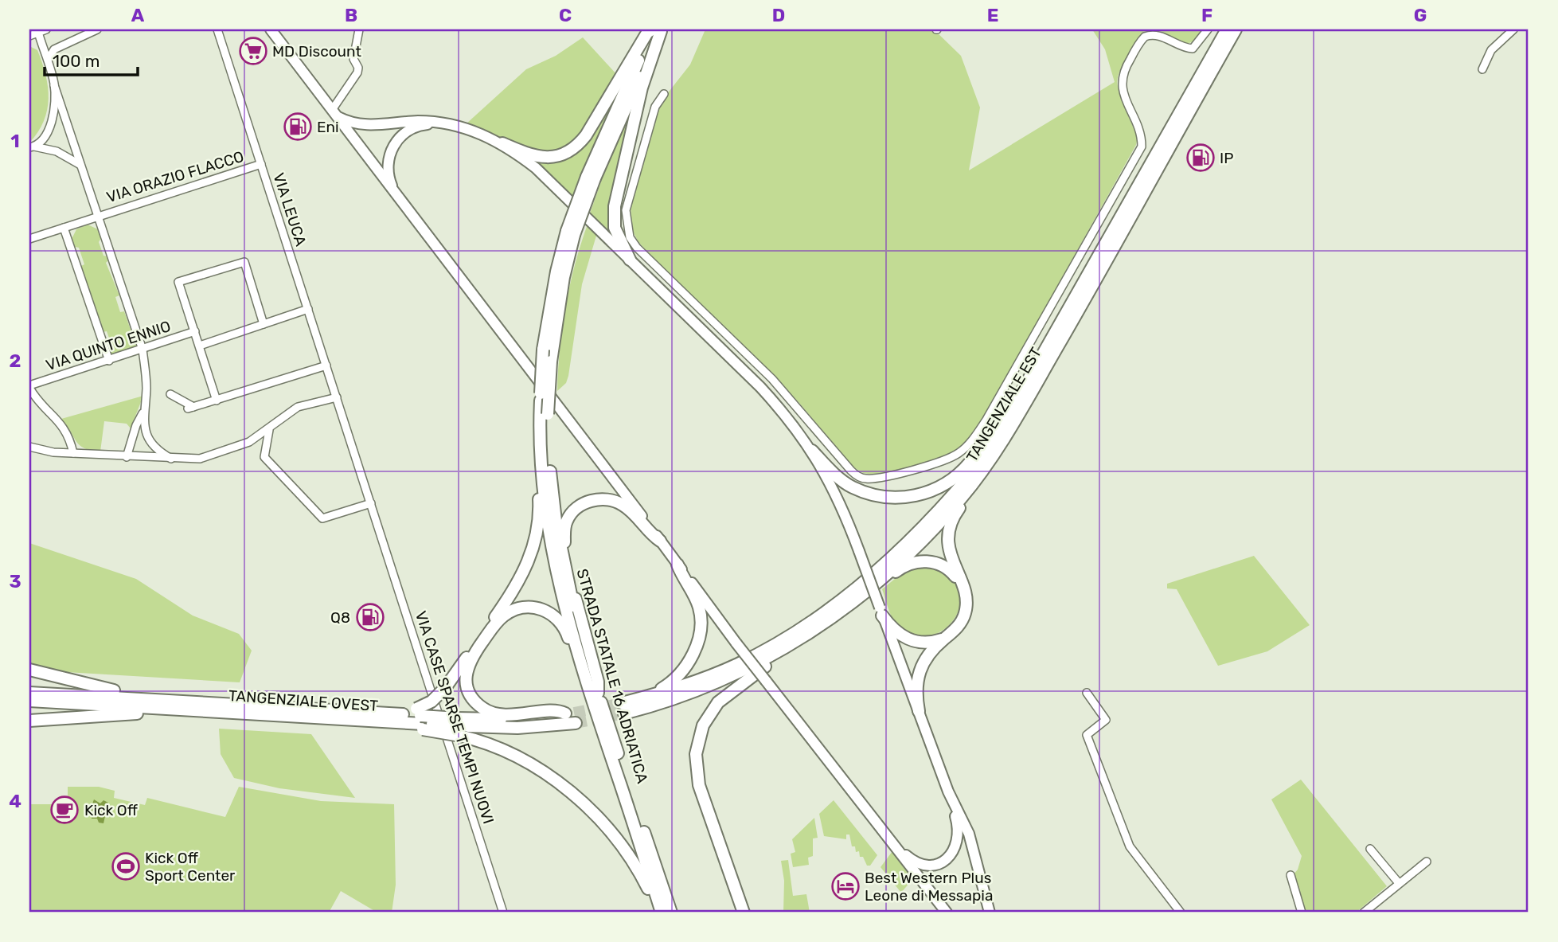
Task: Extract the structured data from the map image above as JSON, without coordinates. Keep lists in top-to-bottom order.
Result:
{
  "streets": {
    "highway": ["TANGENZIALE EST", "STRADA STATALE 16 ADRIATICA", "TANGENZIALE OVEST"],
    "street": [
      "VIA ORAZIO FLACCO",
      "VIA LEUCA",
      "VIA QUINTO ENNIO",
      "VIA CASE SPARSE TEMPI NUOVI"
    ]
  },
  "crossings": [
    ["VIA ORAZIO FLACCO", "VIA LEUCA"],
    ["VIA LEUCA", "VIA CASE SPARSE TEMPI NUOVI"],
    ["STRADA STATALE 16 ADRIATICA", "TANGENZIALE OVEST"]
  ],
  "places": {
    "supermarket": ["MD Discount"],
    "fuel station": ["Eni", "IP", "Q8"],
    "cafe": ["Kick Off"],
    "sports": ["Kick Off Sport Center"],
    "hotel": ["Best Western Plus Leone di Messapia"]
  },
  "scale_bar": "100 m",
  "grid": {
    "columns": [
      "A",
      "B",
      "C",
      "D",
      "E",
      "F",
      "G"
    ],
    "rows": [
      "1",
      "2",
      "3",
      "4"
    ]
  }
}
